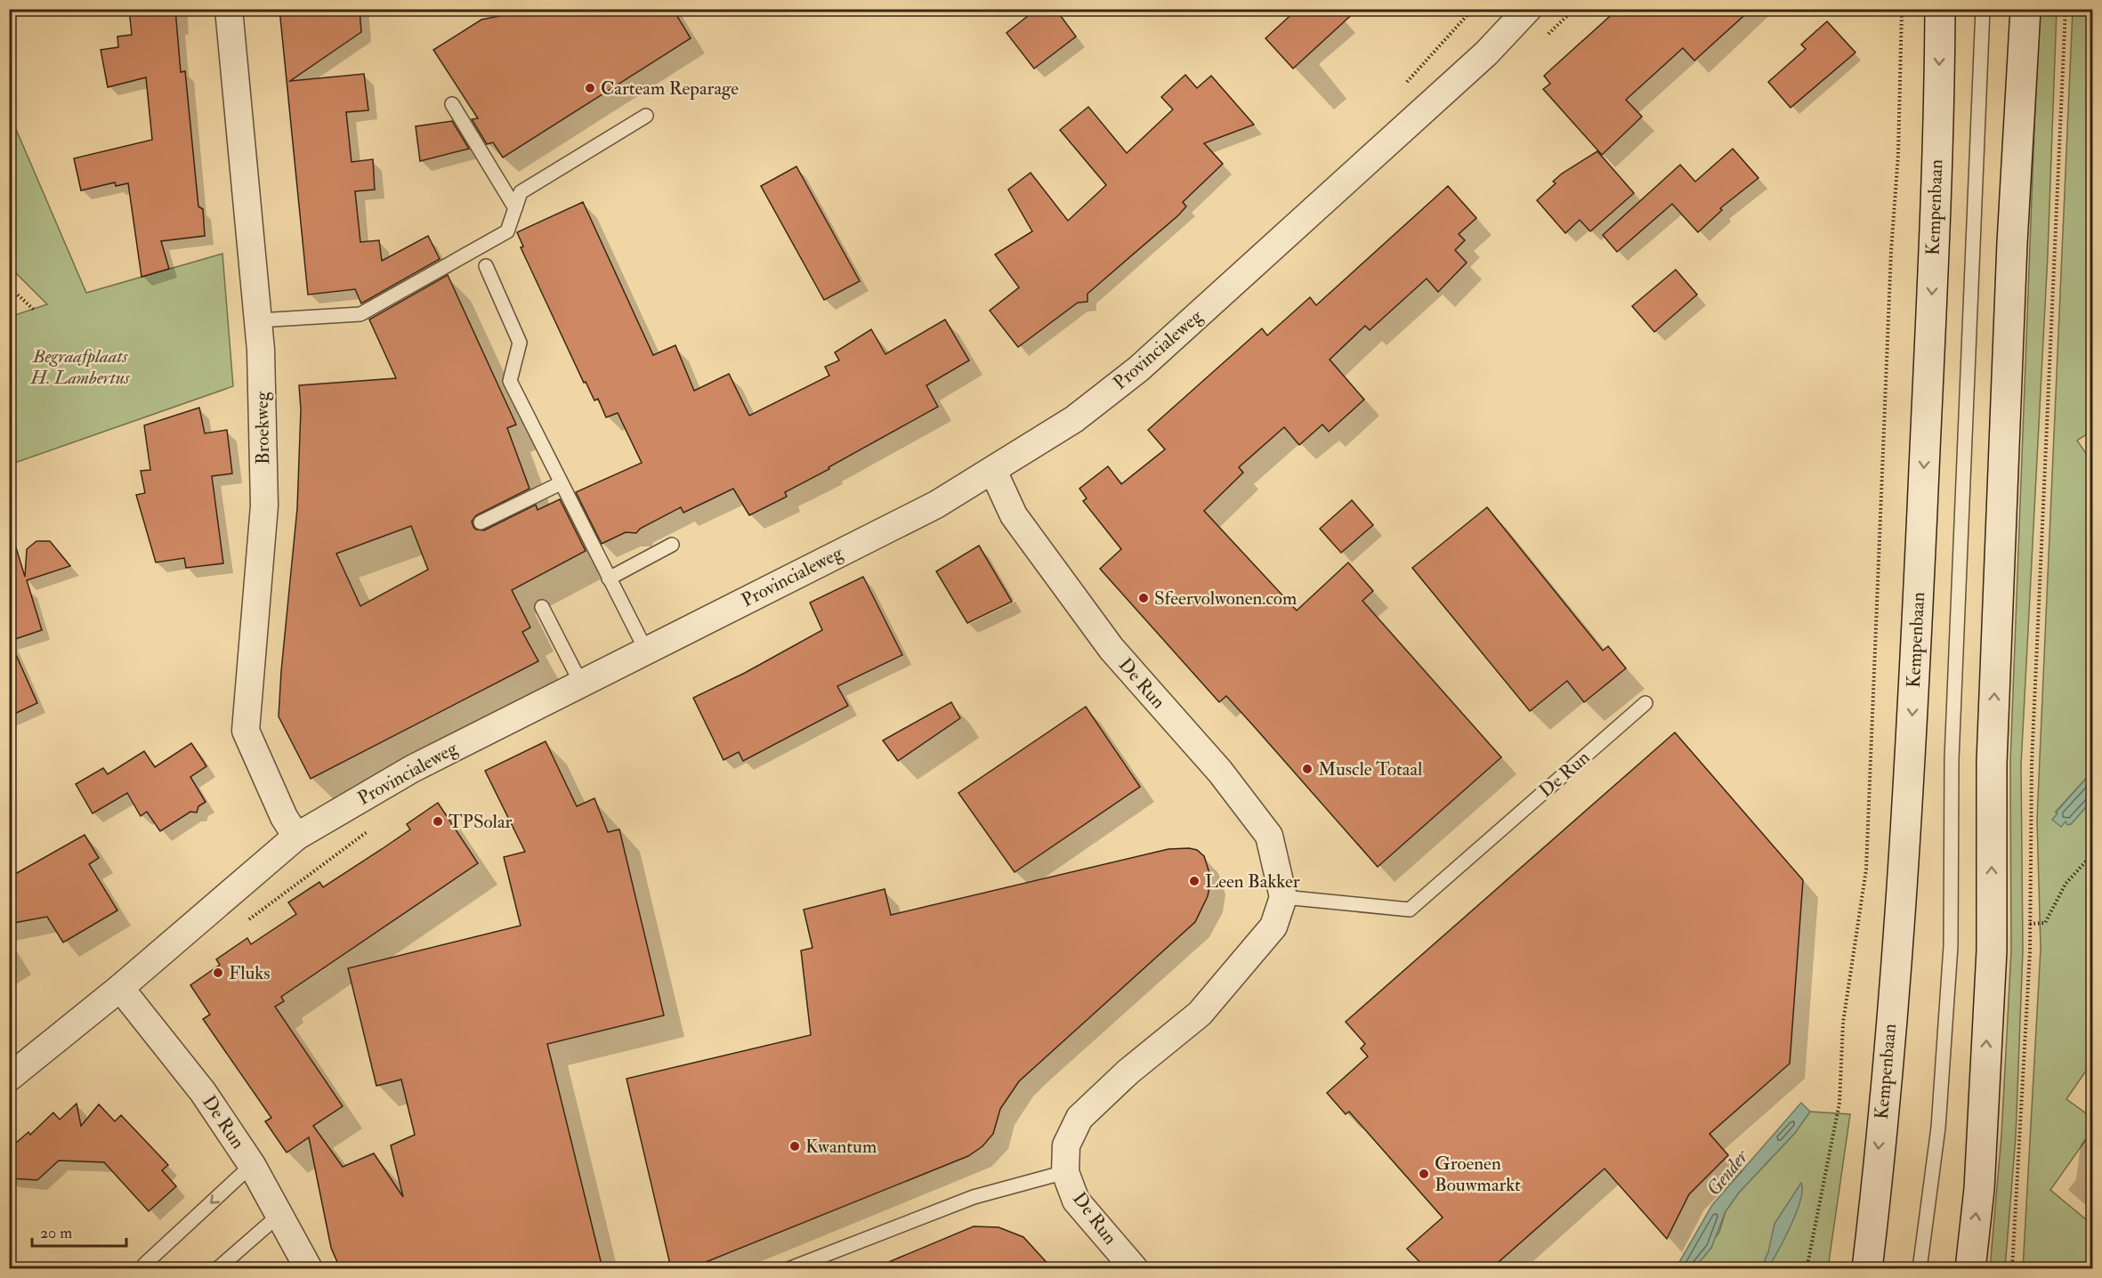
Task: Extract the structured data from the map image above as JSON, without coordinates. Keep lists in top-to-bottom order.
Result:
{
  "streets": {
    "main road": ["Kempenbaan"],
    "street": ["Provincialeweg", "Broekweg", "De Run"]
  },
  "crossings": [
    ["Provincialeweg", "Broekweg"],
    ["Provincialeweg", "De Run"]
  ],
  "water": ["Gender"],
  "parks": ["Begraafplaats H. Lambertus"],
  "places": [
    "Carteam Reparage",
    "Sfeervolwonen.com",
    "Muscle Totaal",
    "TPSolar",
    "Leen Bakker",
    "Fluks",
    "Kwantum",
    "Groenen Bouwmarkt"
  ],
  "scale_bar": "20 m"
}
